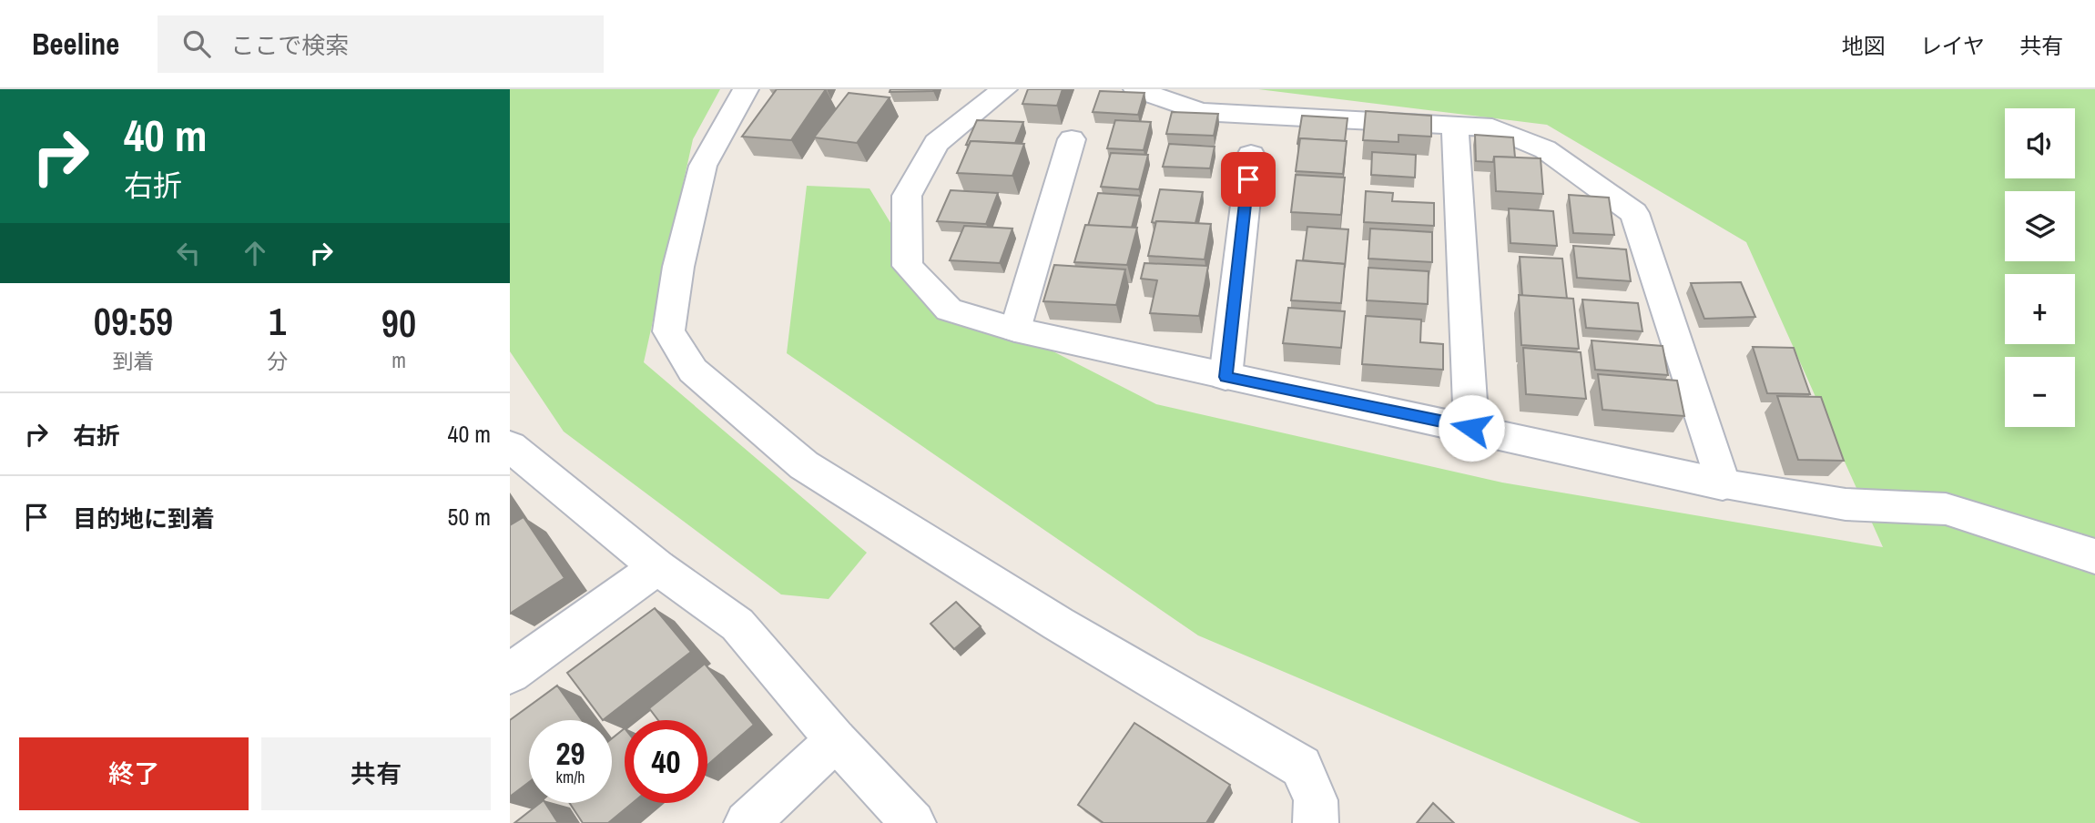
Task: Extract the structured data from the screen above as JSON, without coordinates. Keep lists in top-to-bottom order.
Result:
{
  "page": {
    "header": "Beeline",
    "search": "ここで検索",
    "nav": ["地図", "レイヤ", "共有"],
    "turn": ["40 m", "右折"],
    "map_buttons": ["+", "−"],
    "eta": [
      "09:59",
      "到着",
      "1",
      "分",
      "90",
      "m"
    ],
    "list": [
      {
        "name": "右折",
        "value": "40 m"
      },
      {
        "name": "目的地に到着",
        "value": "50 m"
      }
    ],
    "speed": "29 km/h",
    "limit": "40",
    "buttons": ["終了", "共有"]
  }
}
